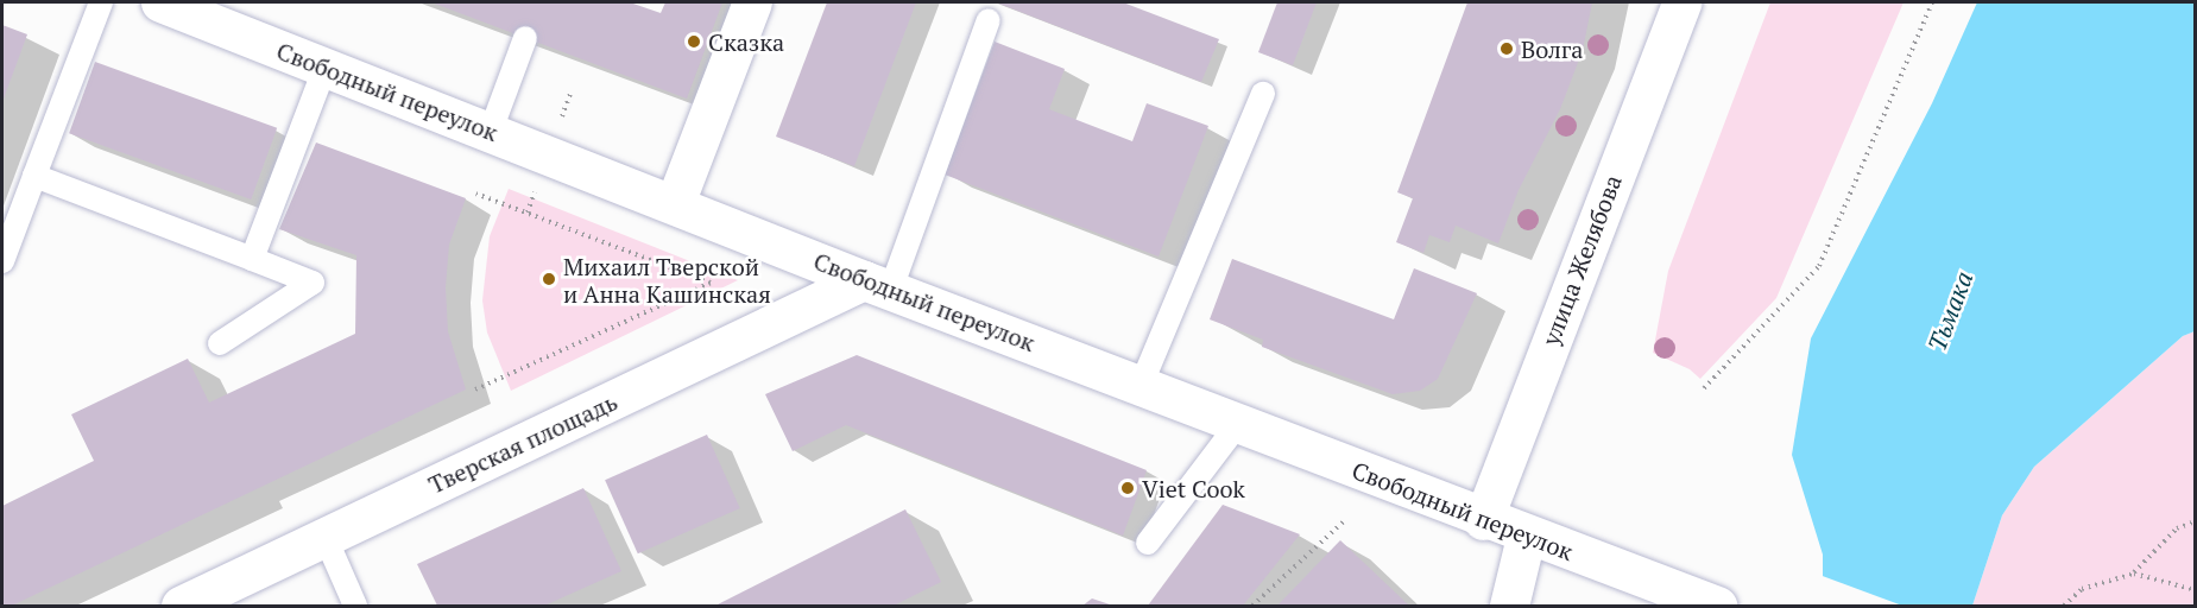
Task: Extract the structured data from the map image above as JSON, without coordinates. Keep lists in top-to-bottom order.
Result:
{
  "streets": {
    "street": ["Свободный переулок", "улица Желябова", "Тверская площадь"]
  },
  "crossings": [
    ["Свободный переулок", "улица Желябова"],
    ["Свободный переулок", "Тверская площадь"]
  ],
  "water": ["Тьмака"],
  "places": [
    "Сказка",
    "Волга",
    "Михаил Тверской и Анна Кашинская",
    "Viet Cook"
  ]
}
